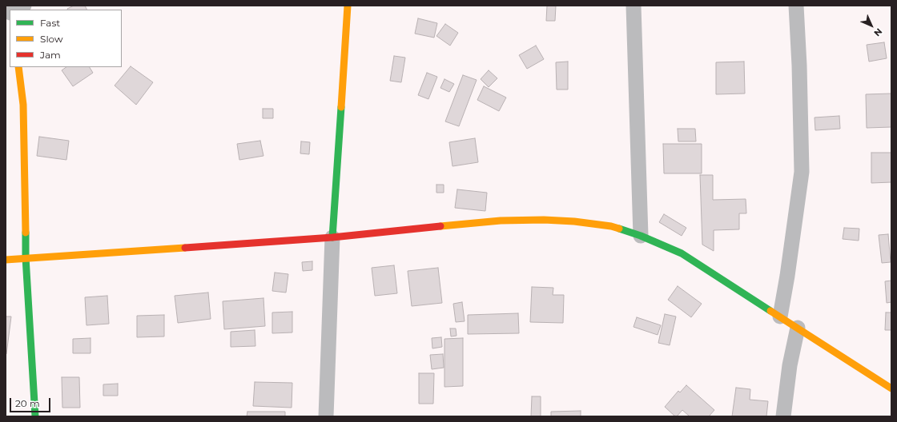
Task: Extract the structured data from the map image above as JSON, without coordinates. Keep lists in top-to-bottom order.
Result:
{
  "legend": ["Fast", "Slow", "Jam"],
  "scale_bar": "20 m",
  "north": "bottom right"
}
